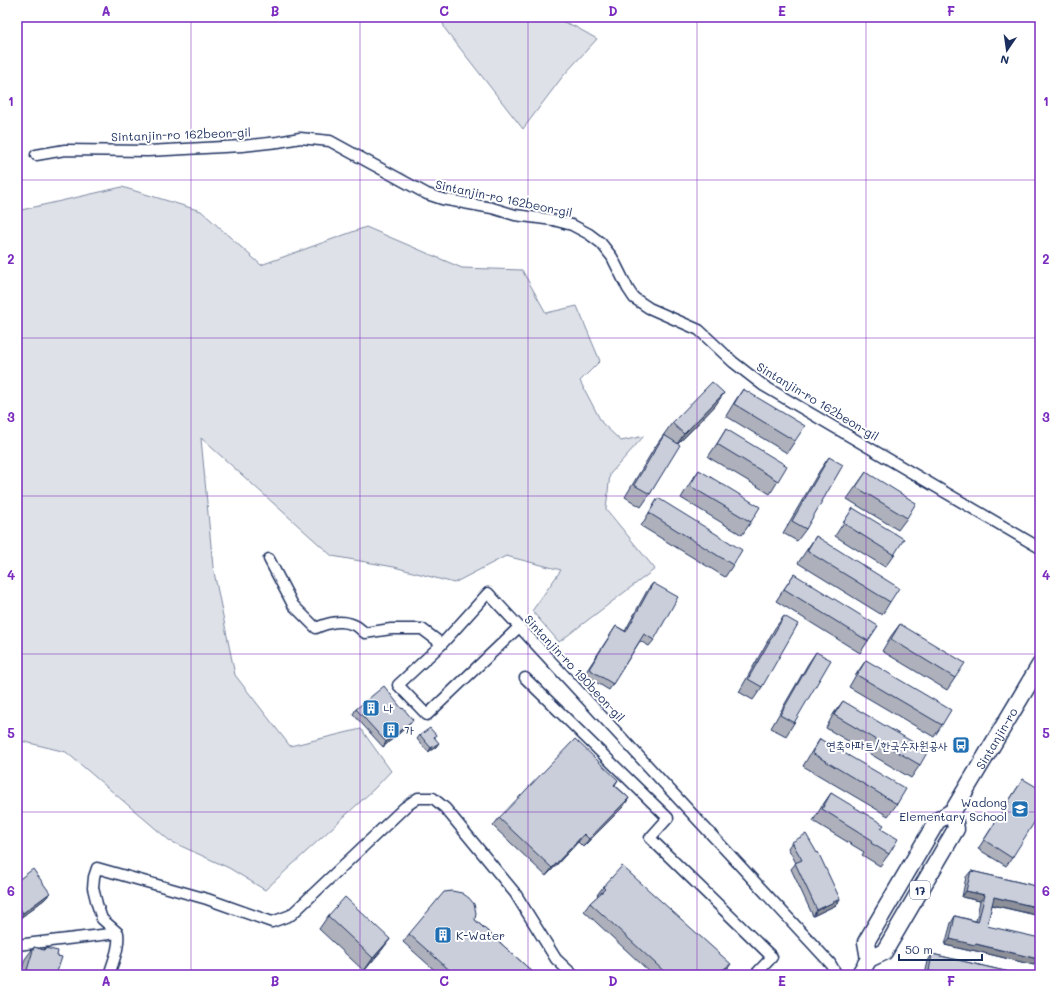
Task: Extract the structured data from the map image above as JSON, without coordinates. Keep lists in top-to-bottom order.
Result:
{
  "streets": {
    "main road": ["Sintanjin-ro", "17"],
    "street": ["Sintanjin-ro 162beon-gil", "Sintanjin-ro 190beon-gil"]
  },
  "places": {
    "building": ["나", "가", "K-Water"],
    "bus stop": ["연축아파트/한국수자원공사"],
    "school or university": ["Wadong Elementary School"]
  },
  "scale_bar": "50 m",
  "north": "bottom",
  "grid": {
    "columns": [
      "A",
      "B",
      "C",
      "D",
      "E",
      "F"
    ],
    "rows": [
      "1",
      "2",
      "3",
      "4",
      "5",
      "6"
    ]
  }
}
